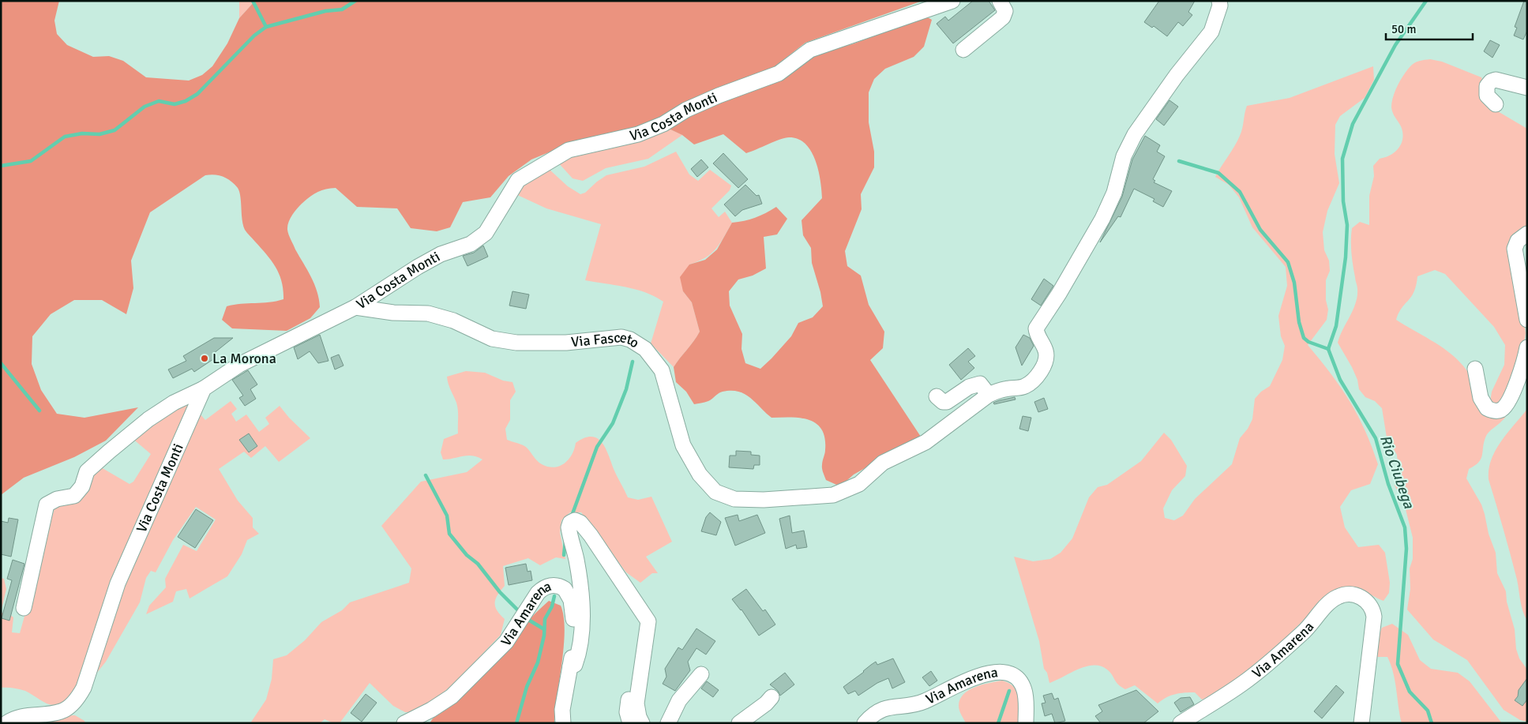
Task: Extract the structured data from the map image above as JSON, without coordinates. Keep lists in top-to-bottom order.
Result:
{
  "streets": {
    "street": ["Via Costa Monti", "Via Fasceto", "Via Amarena"]
  },
  "crossings": [
    ["Via Costa Monti", "Via Fasceto"]
  ],
  "water": ["Rio Ciubega"],
  "places": ["La Morona"],
  "scale_bar": "50 m"
}
